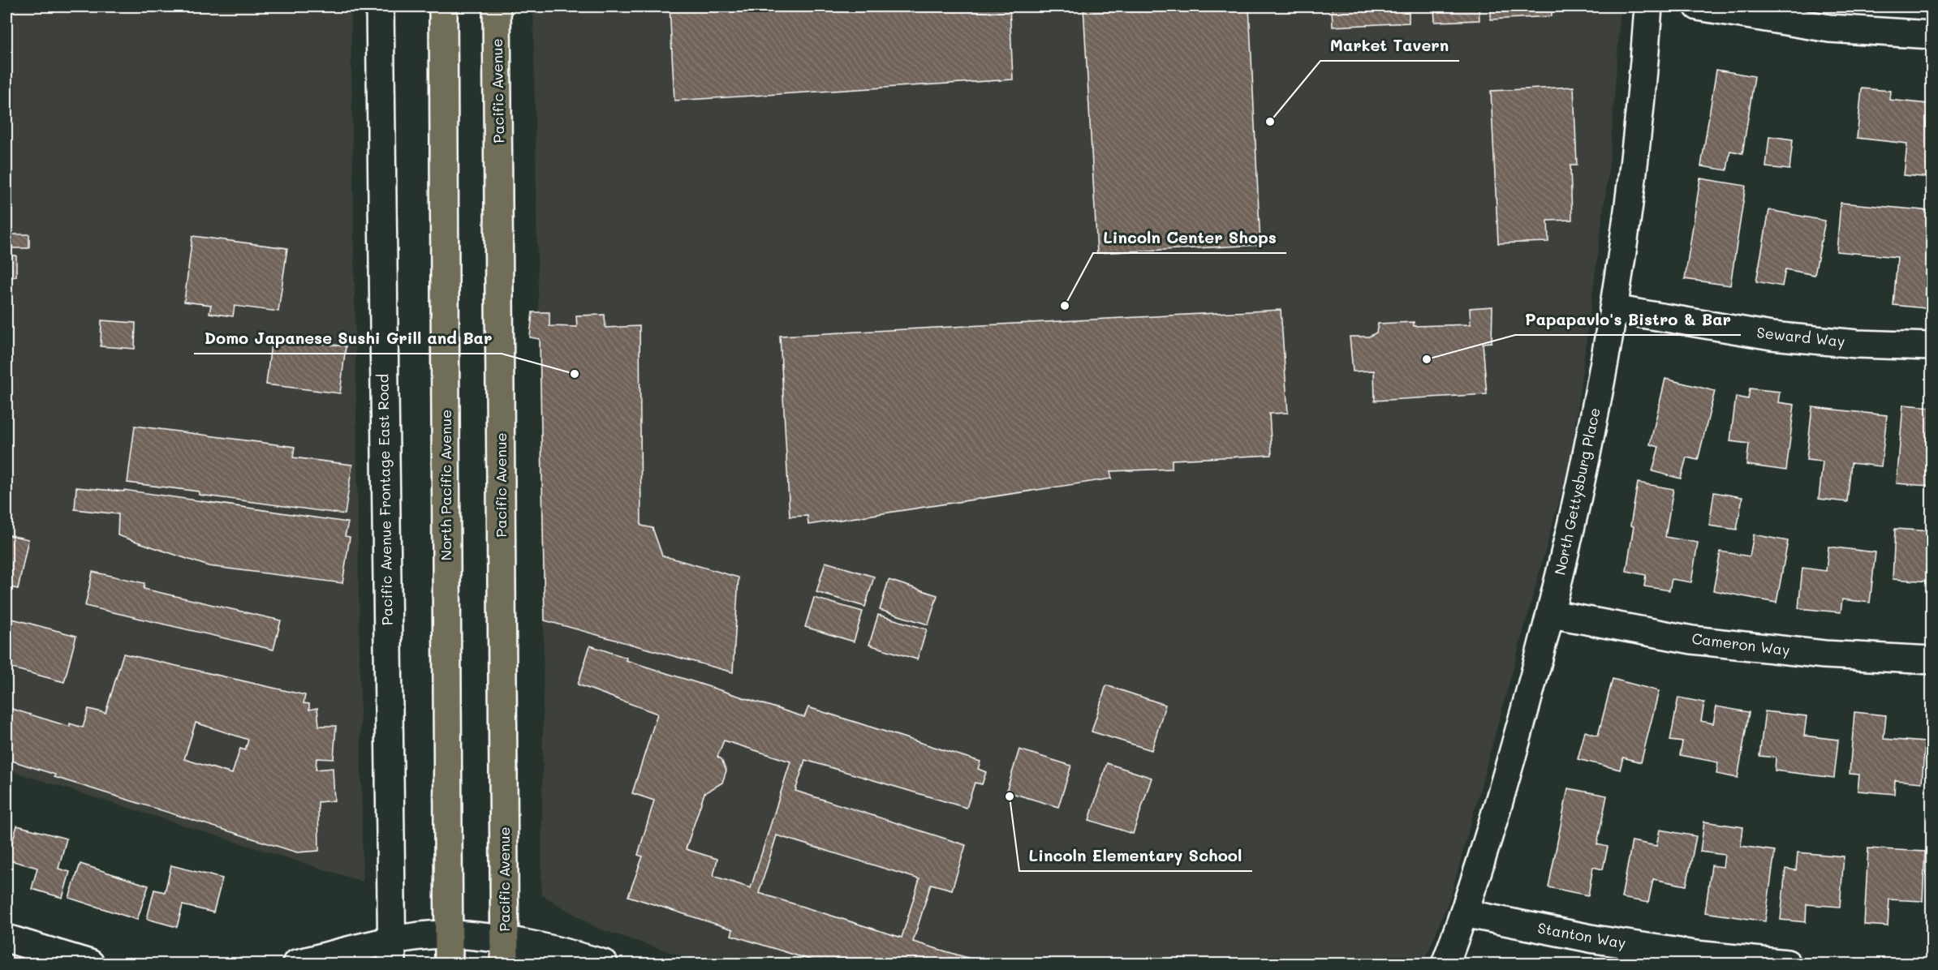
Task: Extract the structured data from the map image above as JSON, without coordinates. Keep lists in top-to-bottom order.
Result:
{
  "streets": {
    "main road": ["Pacific Avenue", "North Pacific Avenue"],
    "street": [
      "Seward Way",
      "North Gettysburg Place",
      "Pacific Avenue Frontage East Road",
      "Cameron Way",
      "Stanton Way"
    ]
  },
  "crossings": [
    ["Seward Way", "North Gettysburg Place"],
    ["North Gettysburg Place", "Cameron Way"],
    ["North Gettysburg Place", "Stanton Way"]
  ],
  "places": [
    "Market Tavern",
    "Lincoln Center Shops",
    "Papapavlo's Bistro & Bar",
    "Domo Japanese Sushi Grill and Bar",
    "Lincoln Elementary School"
  ]
}
